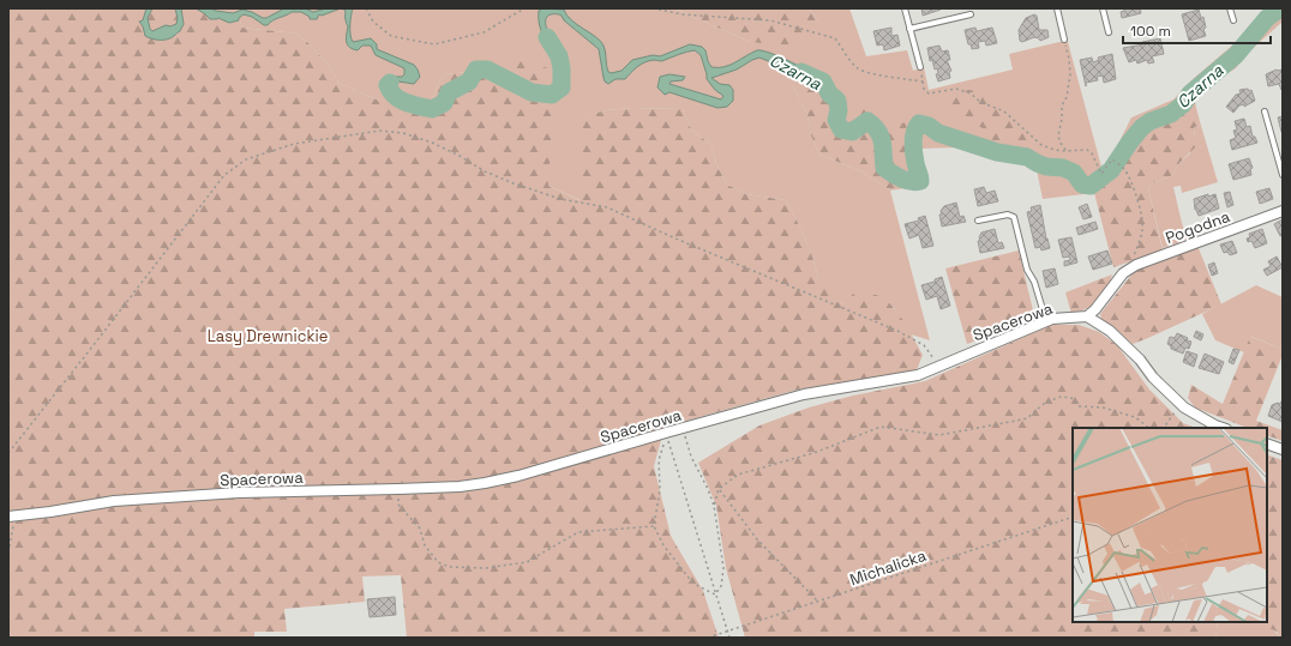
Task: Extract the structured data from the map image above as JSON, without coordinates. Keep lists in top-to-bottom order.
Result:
{
  "streets": {
    "street": ["Pogodna", "Spacerowa"],
    "path": ["Michalicka"]
  },
  "crossings": [
    ["Pogodna", "Spacerowa"]
  ],
  "water": ["Czarna"],
  "parks": ["Lasy Drewnickie"],
  "scale_bar": "100 m"
}
